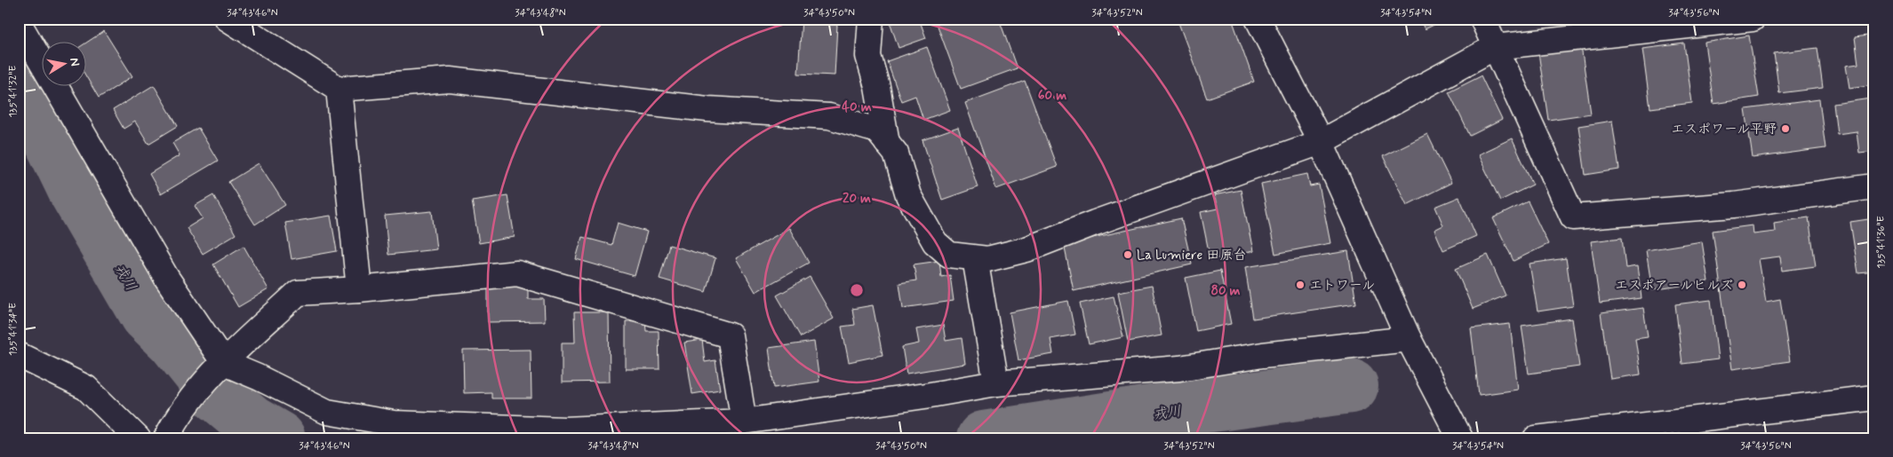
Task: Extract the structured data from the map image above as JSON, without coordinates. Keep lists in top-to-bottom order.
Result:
{
  "water": ["戎川"],
  "places": [
    "エスポワール平野",
    "La Lumiere 田原台",
    "エトワール",
    "エスポアールヒルズ"
  ],
  "north": "right",
  "coordinates": [
    "34°43'46\"N",
    "34°43'48\"N",
    "34°43'50\"N",
    "34°43'52\"N",
    "34°43'54\"N",
    "34°43'56\"N",
    "135°41'32\"E",
    "135°41'36\"E",
    "135°41'34\"E"
  ],
  "rings": [
    "60 m",
    "40 m",
    "20 m",
    "80 m"
  ]
}
